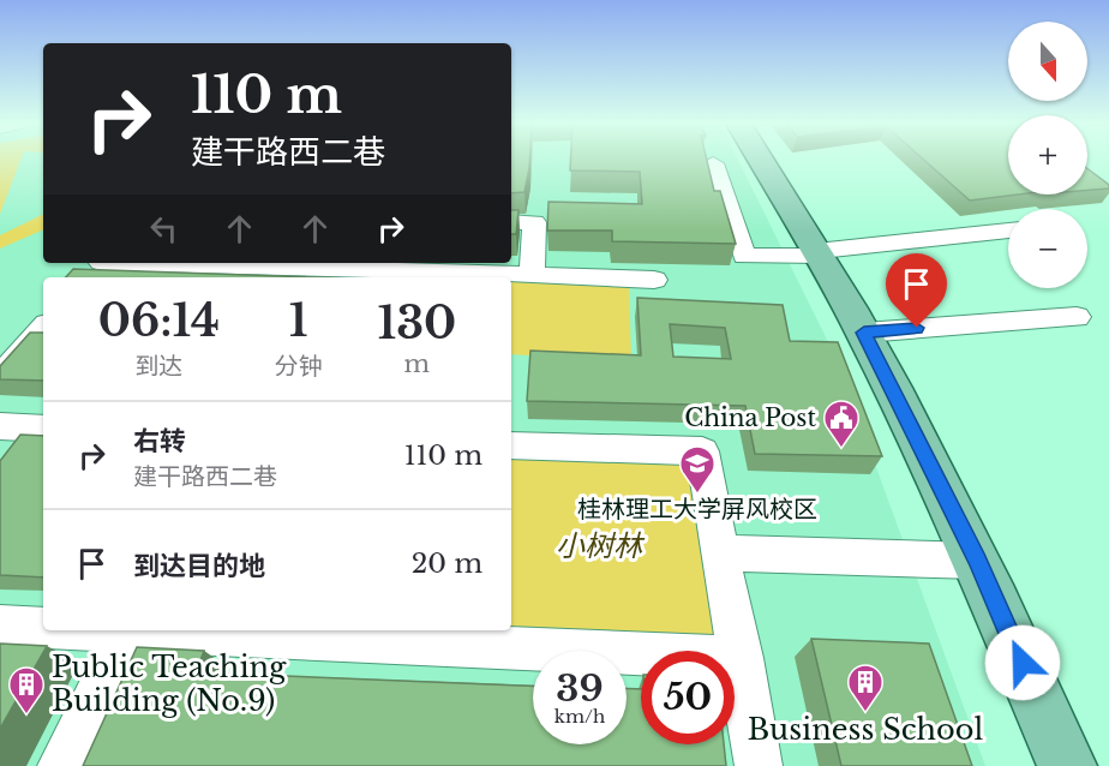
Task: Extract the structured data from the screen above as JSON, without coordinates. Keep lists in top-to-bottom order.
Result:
{
  "parks": ["小树林"],
  "places": {
    "public building": ["China Post"],
    "school or university": ["桂林理工大学屏风校区"],
    "building": ["Business School", "Public Teaching Building (No.9)"]
  },
  "north": "bottom",
  "page": {
    "map_buttons": ["+", "−"],
    "turn": ["110 m", "建干路西二巷"],
    "eta": [
      "06:14",
      "到达",
      "1",
      "分钟",
      "130",
      "m"
    ],
    "list": [
      {
        "name": "右转",
        "note": "建干路西二巷",
        "value": "110 m"
      },
      {
        "name": "到达目的地",
        "value": "20 m"
      }
    ],
    "speed": "39 km/h",
    "limit": "50"
  }
}
